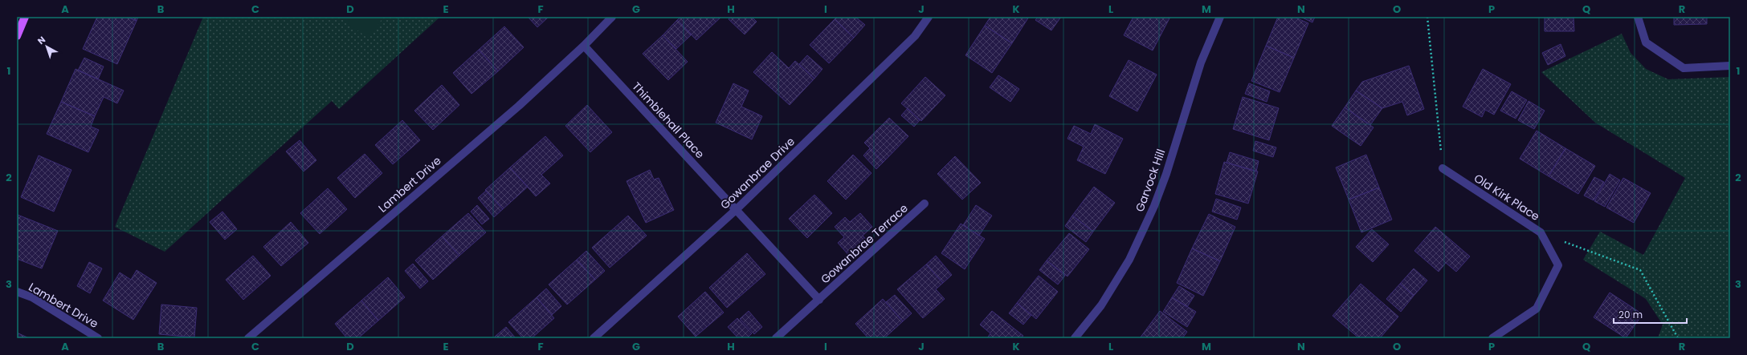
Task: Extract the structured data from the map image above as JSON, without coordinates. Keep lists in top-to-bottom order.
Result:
{
  "streets": {
    "street": [
      "Thimblehall Place",
      "Gowanbrae Drive",
      "Garvock Hill",
      "Lambert Drive",
      "Old Kirk Place",
      "Gowanbrae Terrace"
    ]
  },
  "crossings": [
    ["Thimblehall Place", "Gowanbrae Drive"],
    ["Thimblehall Place", "Lambert Drive"],
    ["Thimblehall Place", "Gowanbrae Terrace"],
    ["Gowanbrae Drive", "Gowanbrae Terrace"]
  ],
  "scale_bar": "20 m",
  "north": "top left",
  "grid": {
    "columns": [
      "A",
      "B",
      "C",
      "D",
      "E",
      "F",
      "G",
      "H",
      "I",
      "J",
      "K",
      "L",
      "M",
      "N",
      "O",
      "P",
      "Q",
      "R"
    ],
    "rows": ["1", "2", "3"]
  }
}
